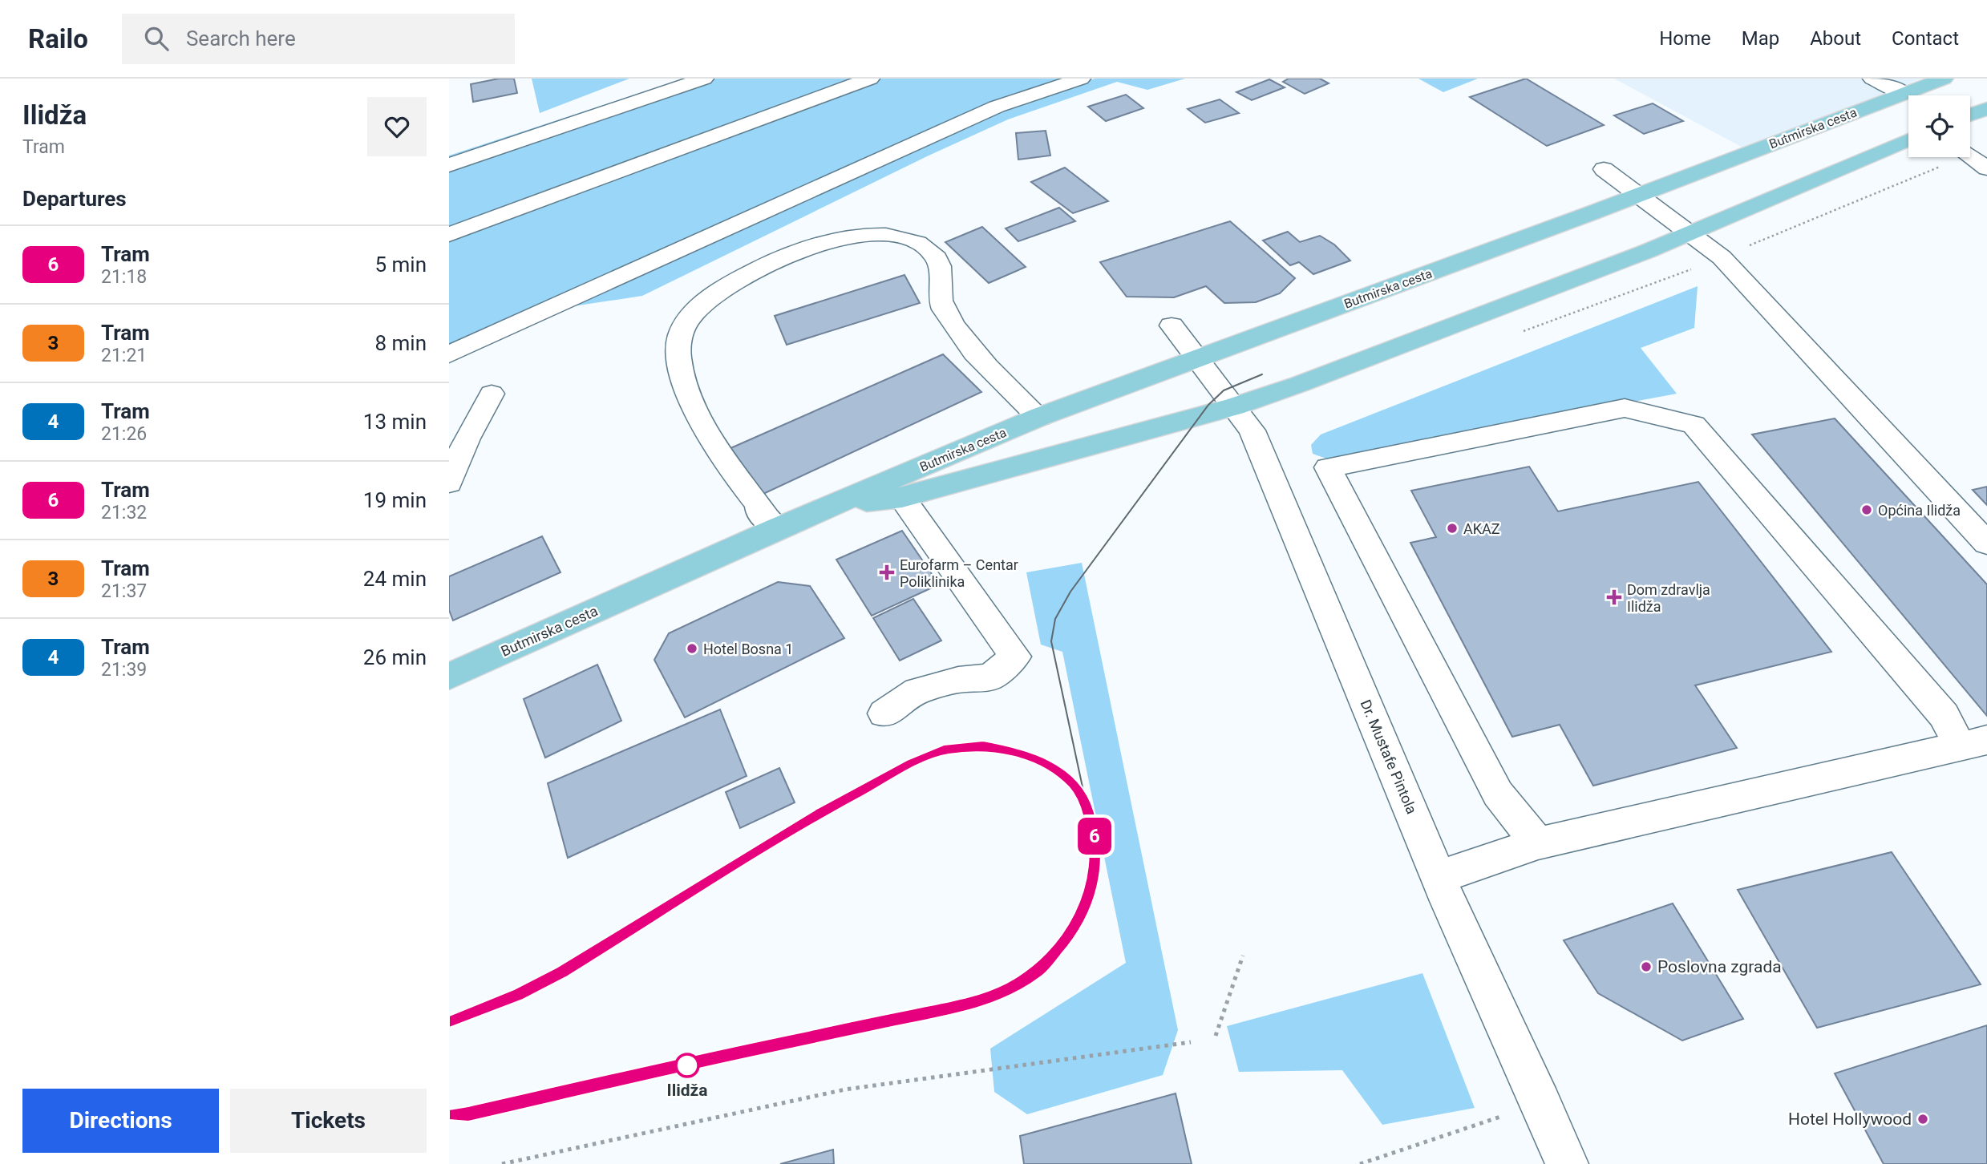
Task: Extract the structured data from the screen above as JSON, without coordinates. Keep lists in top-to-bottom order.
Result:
{
  "streets": {
    "main road": ["Butmirska cesta"],
    "street": ["Dr. Mustafe Pintola"]
  },
  "crossings": [
    ["Butmirska cesta", "Dr. Mustafe Pintola"]
  ],
  "places": {
    "other": [
      "Općina Ilidža",
      "AKAZ",
      "Hotel Bosna 1",
      "Poslovna zgrada",
      "Ilidža",
      "Hotel Hollywood"
    ],
    "health": ["Eurofarm – Centar Poliklinika", "Dom zdravlja Ilidža"]
  },
  "lines": ["tram line 6"],
  "page": {
    "header": "Railo",
    "search": "Search here",
    "nav": [
      "Home",
      "Map",
      "About",
      "Contact"
    ],
    "heading": [
      ["Ilidža", "Tram"],
      "Departures"
    ],
    "on_map": "6",
    "list": [
      {
        "mark": "6",
        "name": "Tram",
        "note": "21:18",
        "value": "5 min"
      },
      {
        "mark": "3",
        "name": "Tram",
        "note": "21:21",
        "value": "8 min"
      },
      {
        "mark": "4",
        "name": "Tram",
        "note": "21:26",
        "value": "13 min"
      },
      {
        "mark": "6",
        "name": "Tram",
        "note": "21:32",
        "value": "19 min"
      },
      {
        "mark": "3",
        "name": "Tram",
        "note": "21:37",
        "value": "24 min"
      },
      {
        "mark": "4",
        "name": "Tram",
        "note": "21:39",
        "value": "26 min"
      }
    ],
    "buttons": ["Directions", "Tickets"]
  }
}
